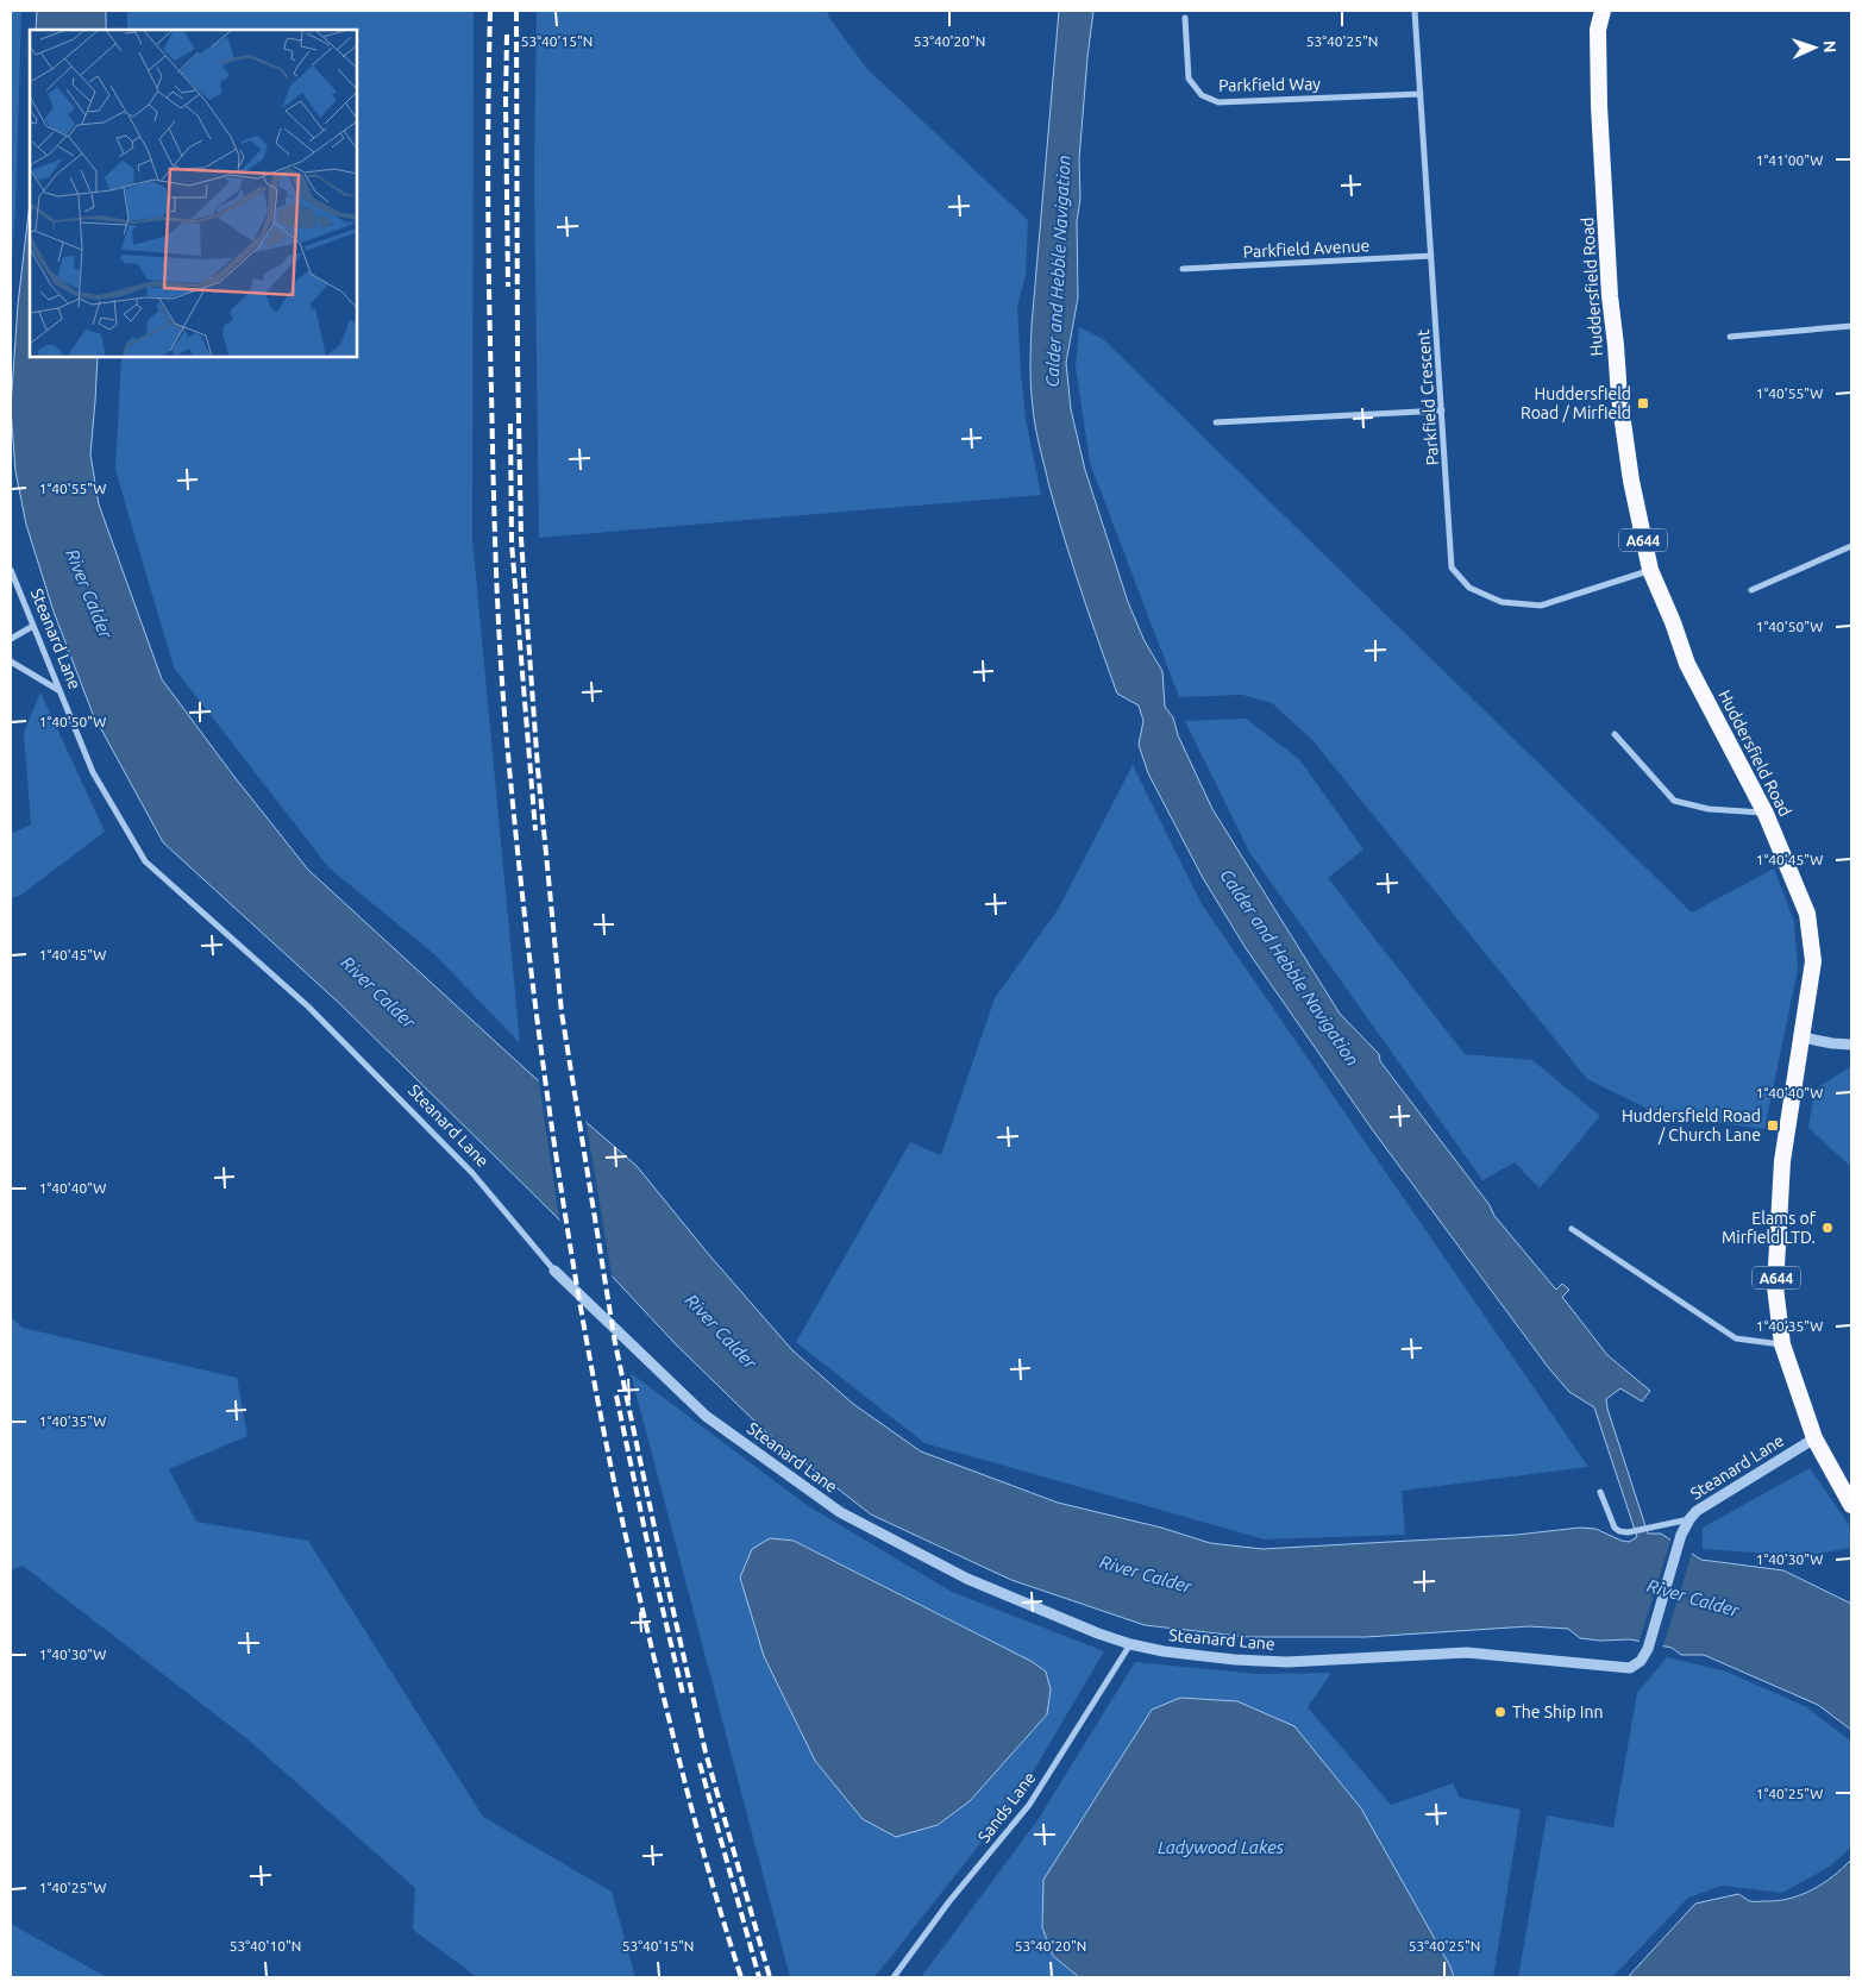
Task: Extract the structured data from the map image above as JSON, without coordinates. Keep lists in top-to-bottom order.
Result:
{
  "streets": {
    "highway": ["Huddersfield Road", "A644"],
    "street": [
      "Parkfield Way",
      "Parkfield Avenue",
      "Parkfield Crescent",
      "Steanard Lane",
      "Sands Lane"
    ]
  },
  "crossings": [
    ["Parkfield Way", "Parkfield Crescent"],
    ["Parkfield Avenue", "Parkfield Crescent"],
    ["Huddersfield Road", "Parkfield Crescent"],
    ["Huddersfield Road", "Steanard Lane"],
    ["Steanard Lane", "Sands Lane"]
  ],
  "water": ["Calder and Hebble Navigation", "River Calder", "Ladywood Lakes"],
  "places": {
    "transit": ["Huddersfield Road / Mirfield", "Huddersfield Road / Church Lane"],
    "other": ["Elams of Mirfield LTD.", "The Ship Inn"]
  },
  "north": "right",
  "coordinates": [
    "53°40'15\"N",
    "53°40'20\"N",
    "53°40'25\"N",
    "1°41'00\"W",
    "1°40'55\"W",
    "1°40'50\"W",
    "1°40'45\"W",
    "1°40'40\"W",
    "1°40'35\"W",
    "1°40'30\"W",
    "1°40'25\"W",
    "53°40'10\"N"
  ]
}
